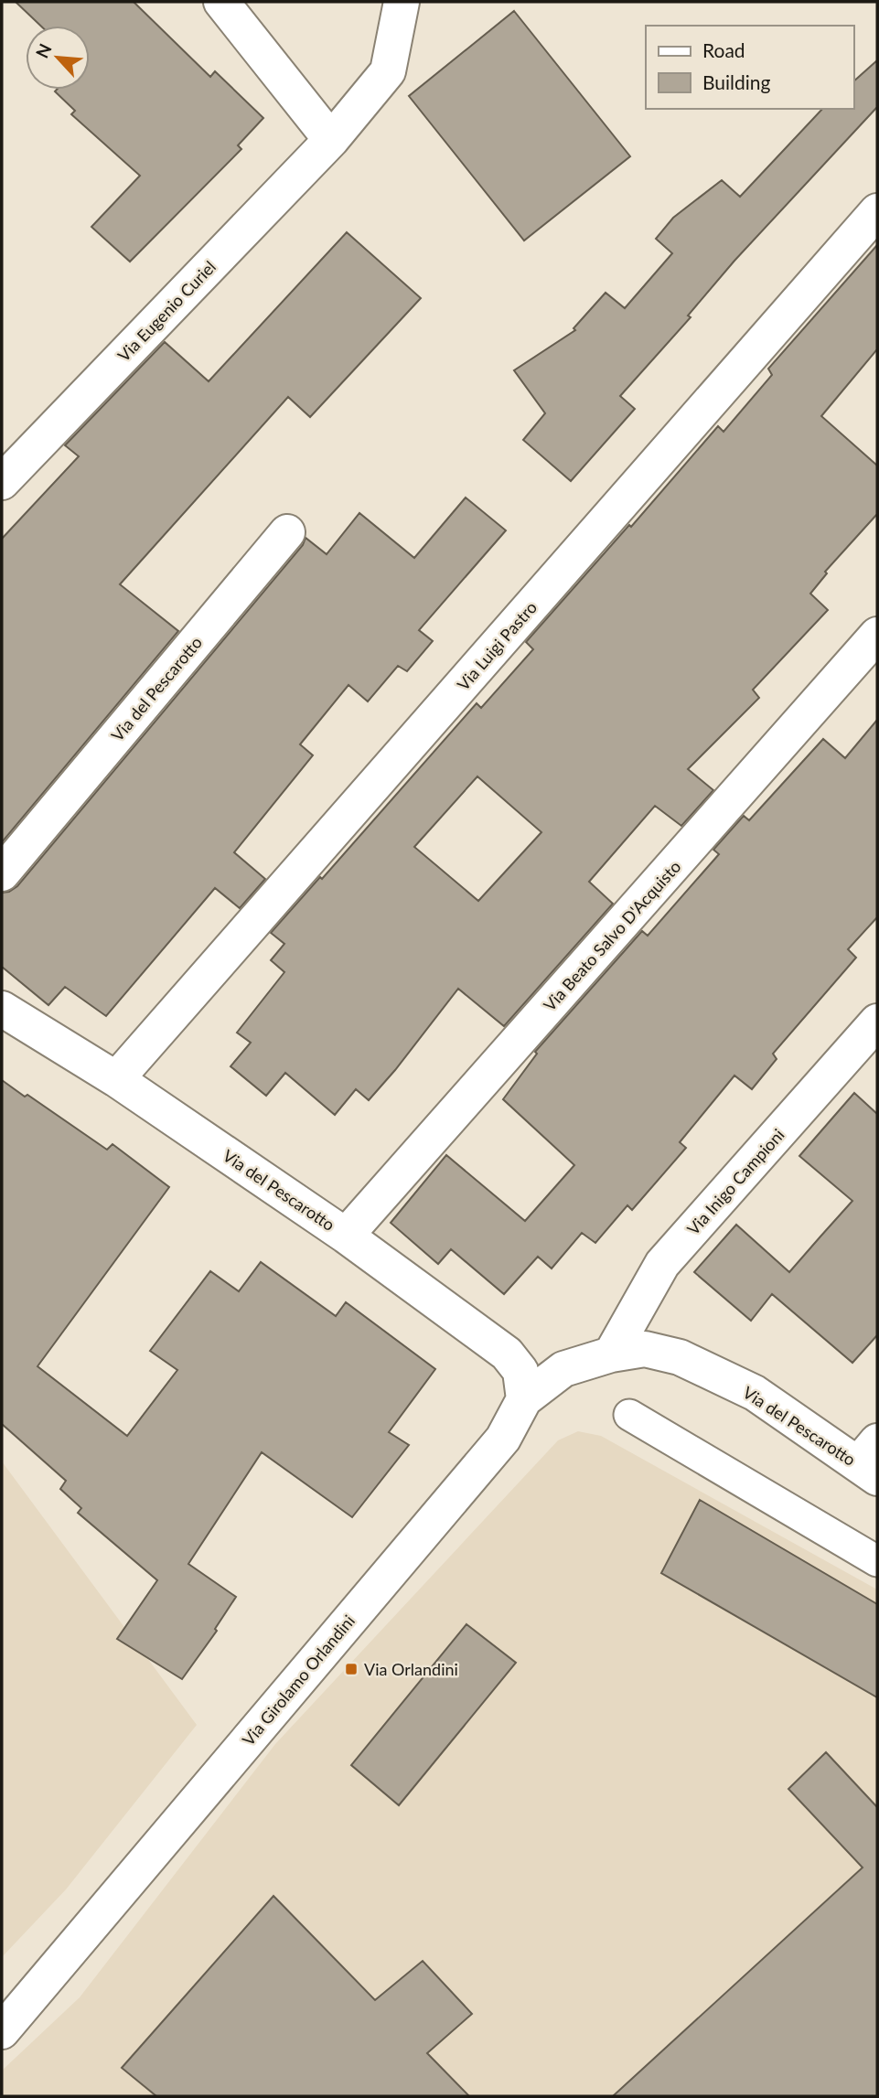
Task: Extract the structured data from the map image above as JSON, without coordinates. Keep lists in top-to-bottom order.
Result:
{
  "streets": {
    "street": [
      "Via Eugenio Curiel",
      "Via Luigi Pastro",
      "Via del Pescarotto",
      "Via Beato Salvo D'Acquisto",
      "Via Inigo Campioni",
      "Via Girolamo Orlandini"
    ]
  },
  "crossings": [
    ["Via Luigi Pastro", "Via del Pescarotto"],
    ["Via del Pescarotto", "Via Beato Salvo D'Acquisto"],
    ["Via del Pescarotto", "Via Inigo Campioni"],
    ["Via del Pescarotto", "Via Girolamo Orlandini"],
    ["Via Inigo Campioni", "Via Girolamo Orlandini"]
  ],
  "places": {
    "transit": ["Via Orlandini"]
  },
  "legend": ["Road", "Building"],
  "north": "top left"
}
